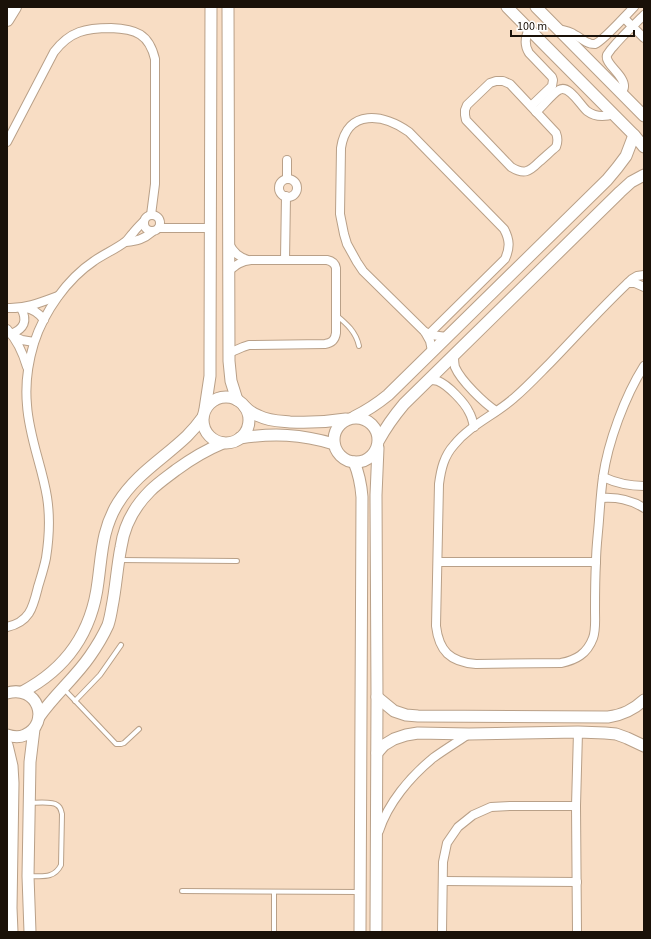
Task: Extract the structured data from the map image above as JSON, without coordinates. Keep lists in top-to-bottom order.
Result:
{
  "scale_bar": "100 m"
}
